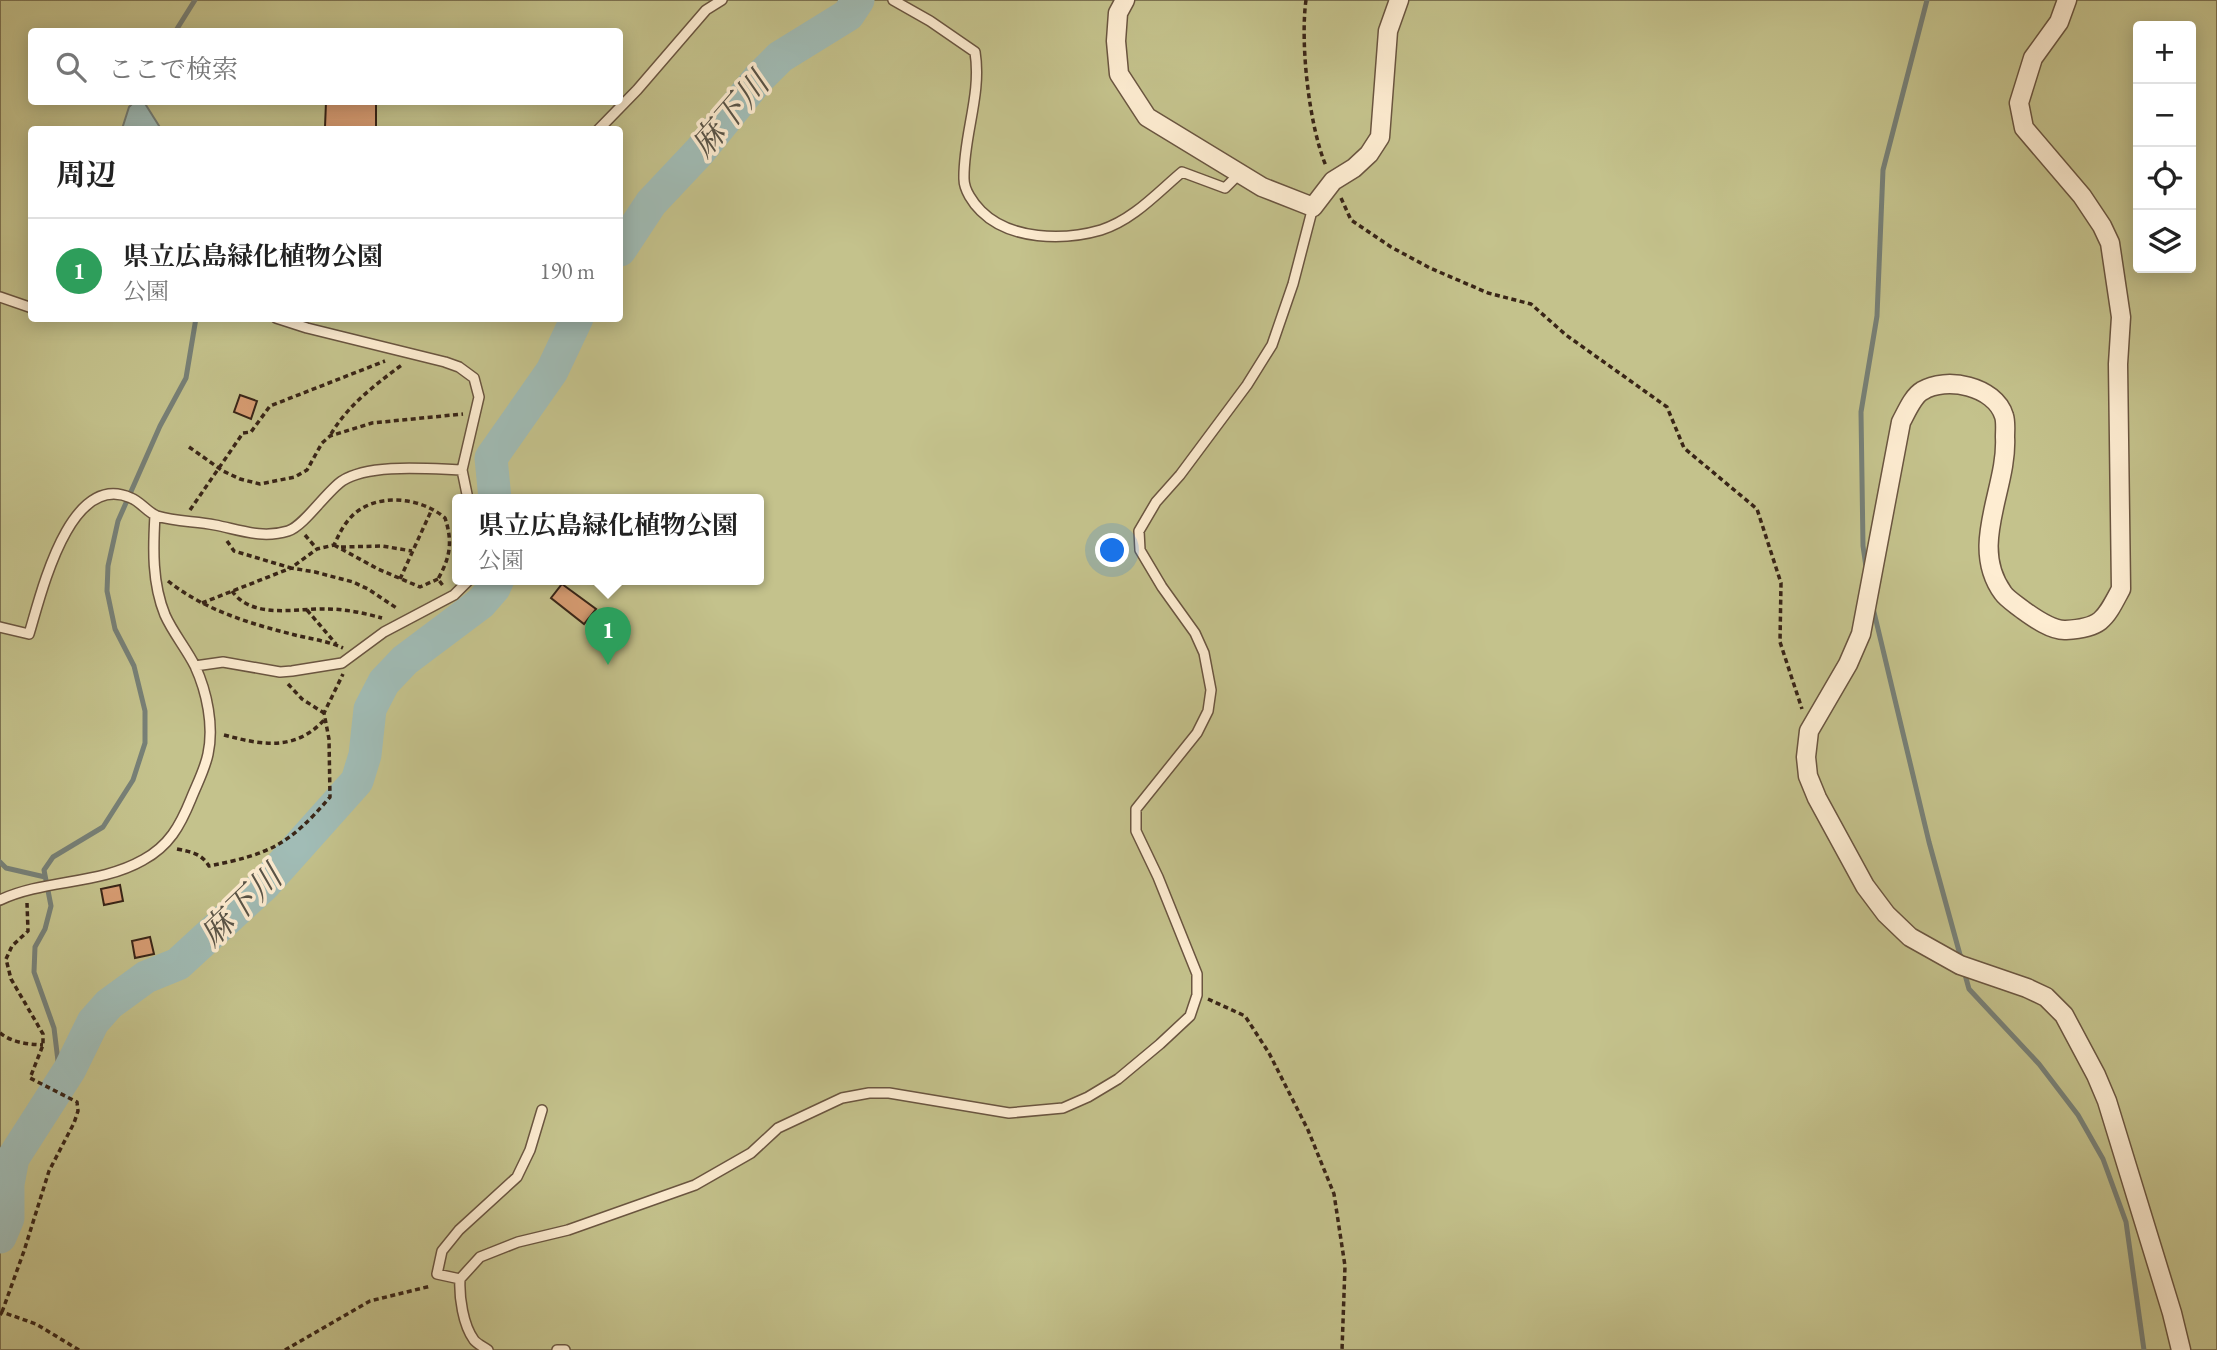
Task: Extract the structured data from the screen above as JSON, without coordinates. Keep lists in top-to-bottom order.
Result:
{
  "water": ["麻下川"],
  "page": {
    "map_buttons": ["+", "−"],
    "search": "ここで検索",
    "heading": "周辺",
    "list": [
      {
        "mark": "1",
        "name": "県立広島緑化植物公園",
        "note": "公園",
        "value": "190 m"
      }
    ],
    "popup": ["県立広島緑化植物公園", "公園"],
    "pins": "1"
  }
}
